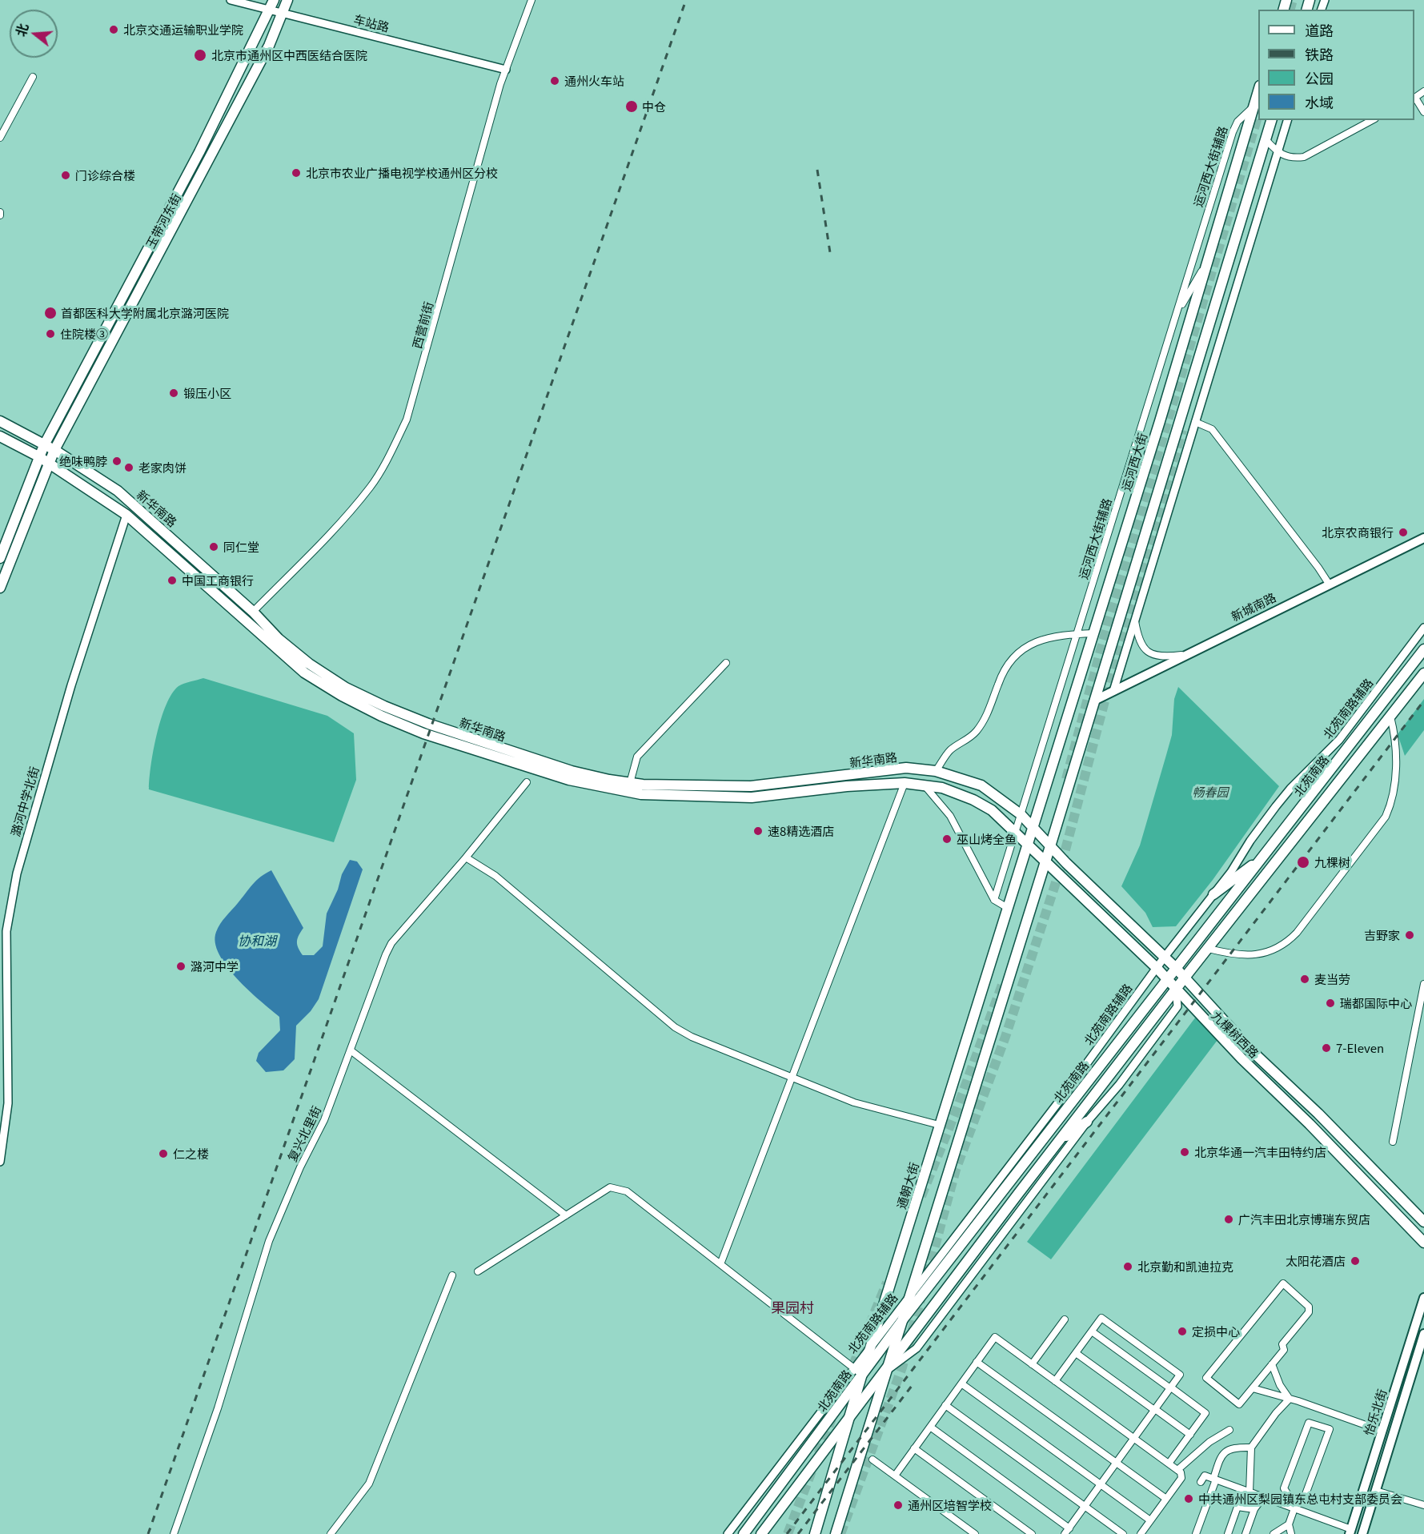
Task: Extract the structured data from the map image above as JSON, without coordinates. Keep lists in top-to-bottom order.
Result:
{
  "streets": {
    "main road": [
      "玉带河东街",
      "运河西大街",
      "新华南路",
      "新城南路",
      "北苑南路",
      "九棵树西路",
      "通朝大街",
      "怡乐北街"
    ],
    "street": [
      "车站路",
      "运河西大街辅路",
      "西营前街",
      "北苑南路辅路",
      "潞河中学北街",
      "复兴北里街"
    ]
  },
  "crossings": [
    ["车站路", "玉带河东街"],
    ["车站路", "西营前街"],
    ["运河西大街辅路", "运河西大街"],
    ["运河西大街辅路", "新华南路"],
    ["玉带河东街", "新华南路"],
    ["西营前街", "新华南路"],
    ["运河西大街", "新华南路"],
    ["运河西大街", "九棵树西路"],
    ["运河西大街", "通朝大街"],
    ["新华南路", "潞河中学北街"],
    ["新华南路", "九棵树西路"],
    ["新华南路", "通朝大街"],
    ["北苑南路辅路", "北苑南路"],
    ["北苑南路辅路", "九棵树西路"],
    ["北苑南路辅路", "通朝大街"],
    ["北苑南路", "九棵树西路"],
    ["北苑南路", "通朝大街"],
    ["九棵树西路", "通朝大街"]
  ],
  "districts": ["果园村"],
  "water": ["协和湖"],
  "parks": ["畅春园"],
  "places": [
    "北京交通运输职业学院",
    "北京市通州区中西医结合医院",
    "通州火车站",
    "中仓",
    "北京市农业广播电视学校通州区分校",
    "门诊综合楼",
    "首都医科大学附属北京潞河医院",
    "住院楼③",
    "锻压小区",
    "绝味鸭脖",
    "老家肉饼",
    "北京农商银行",
    "同仁堂",
    "中国工商银行",
    "速8精选酒店",
    "巫山烤全鱼",
    "九棵树",
    "吉野家",
    "潞河中学",
    "麦当劳",
    "瑞都国际中心",
    "7-Eleven",
    "北京华通一汽丰田特约店",
    "仁之楼",
    "广汽丰田北京博瑞东贸店",
    "太阳花酒店",
    "北京勤和凯迪拉克",
    "定损中心",
    "中共通州区梨园镇东总屯村支部委员会",
    "通州区培智学校"
  ],
  "legend": [
    "道路",
    "铁路",
    "公园",
    "水域"
  ],
  "north": "left"
}
